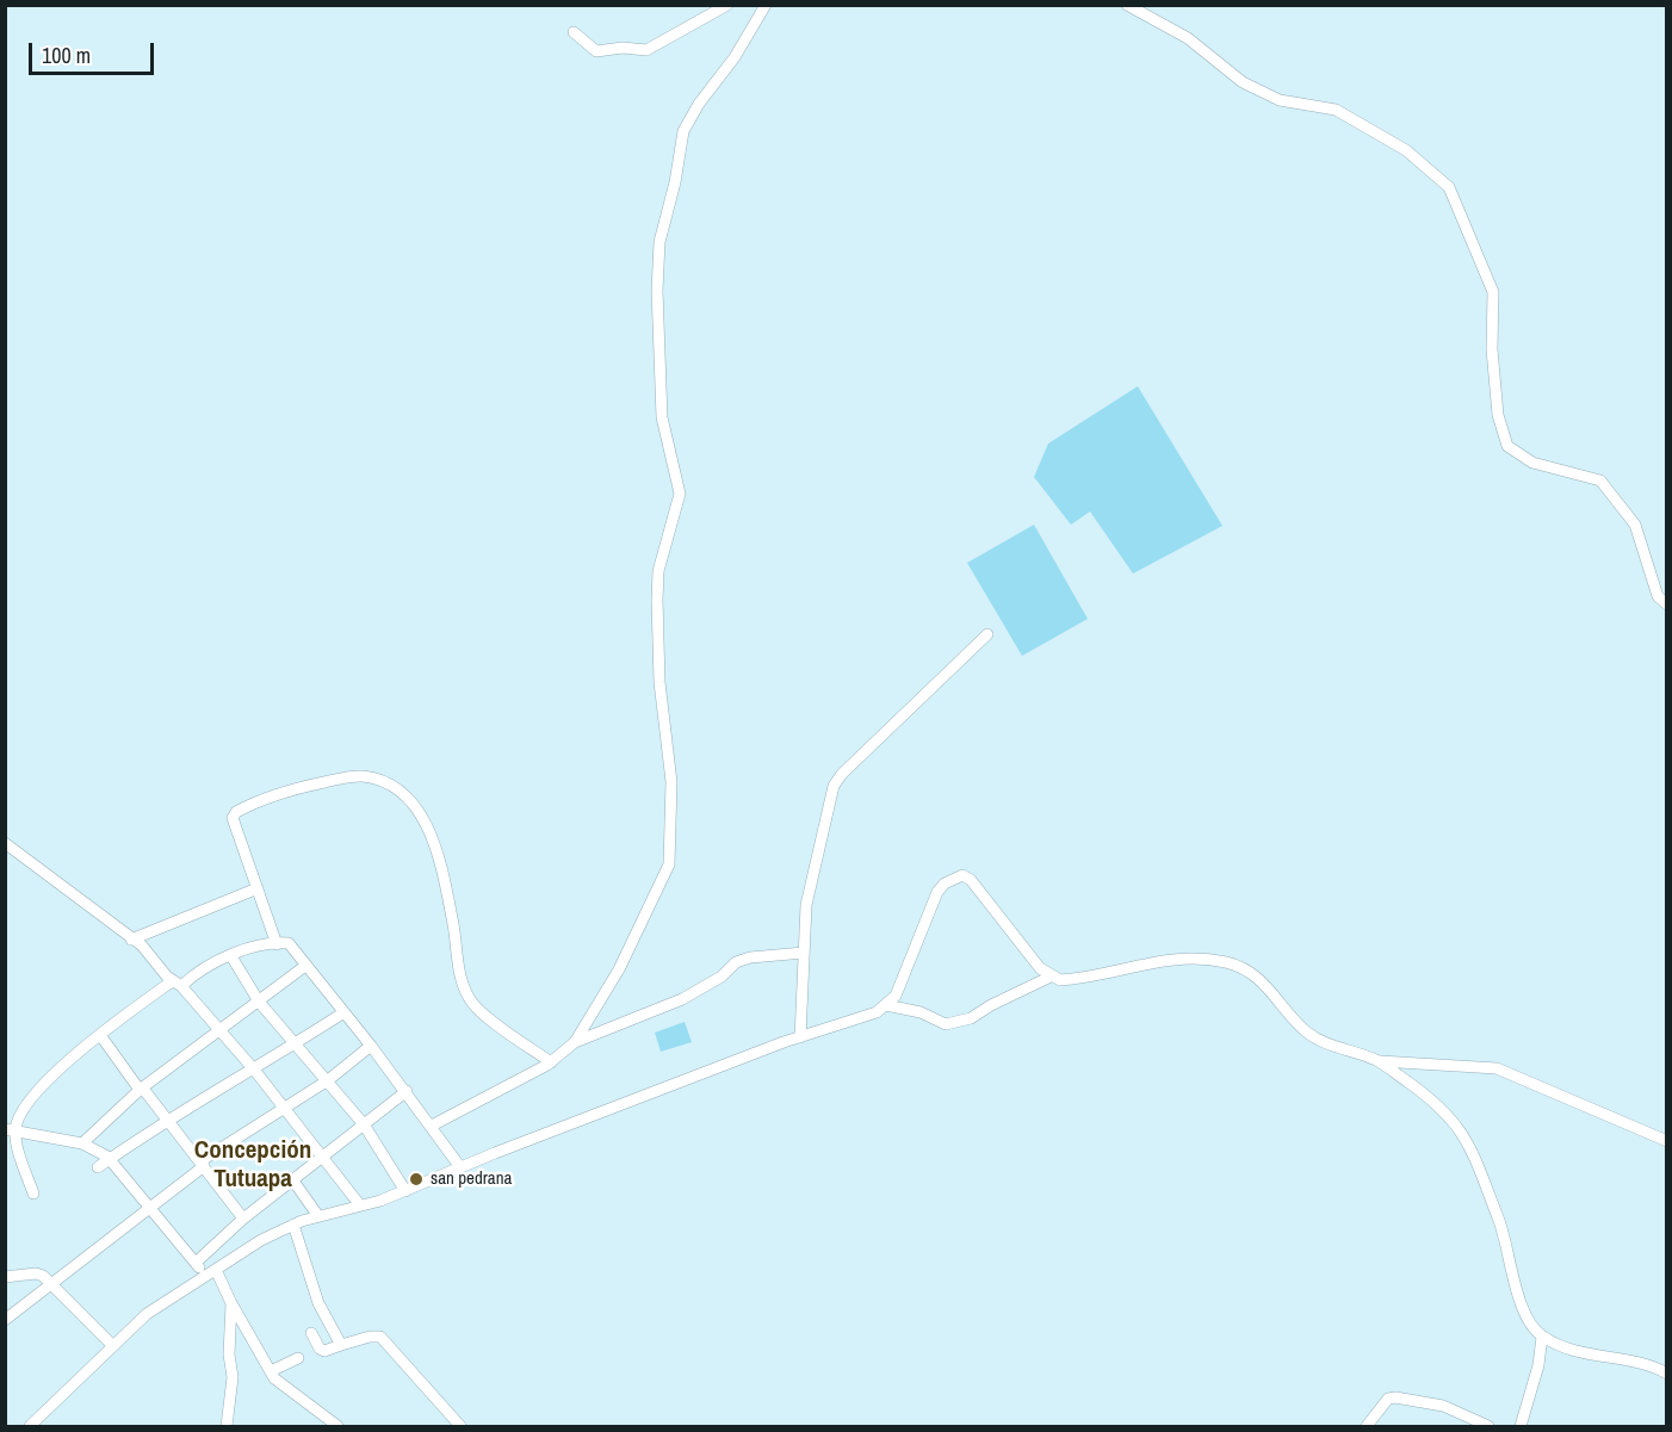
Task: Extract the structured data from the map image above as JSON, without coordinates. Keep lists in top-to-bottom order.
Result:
{
  "districts": ["Concepción Tutuapa"],
  "places": ["san pedrana"],
  "scale_bar": "100 m"
}
